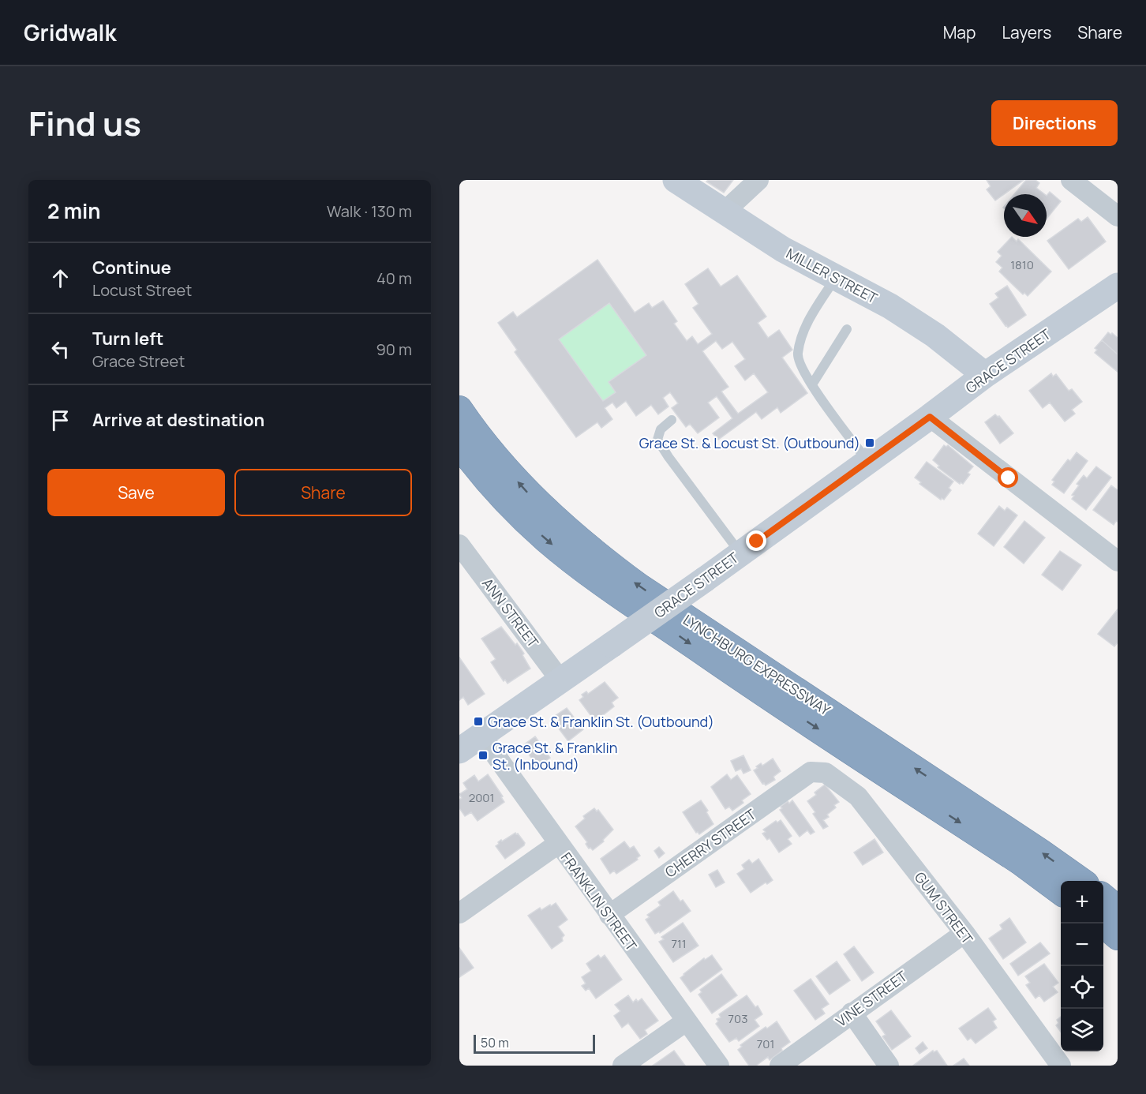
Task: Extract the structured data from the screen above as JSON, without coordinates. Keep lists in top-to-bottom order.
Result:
{
  "streets": {
    "highway": ["LYNCHBURG EXPRESSWAY"],
    "main road": ["MILLER STREET", "GRACE STREET"],
    "street": [
      "ANN STREET",
      "CHERRY STREET",
      "FRANKLIN STREET",
      "GUM STREET",
      "VINE STREET"
    ]
  },
  "crossings": [
    ["MILLER STREET", "GRACE STREET"],
    ["GRACE STREET", "ANN STREET"],
    ["GRACE STREET", "FRANKLIN STREET"],
    ["CHERRY STREET", "FRANKLIN STREET"],
    ["CHERRY STREET", "GUM STREET"],
    ["GUM STREET", "VINE STREET"]
  ],
  "places": {
    "transit": ["Grace St. & Locust St. (Outbound)", "Grace St. & Franklin St. (Outbound)", "Grace St. & Franklin St. (Inbound)"]
  },
  "house_numbers": [
    "1810",
    "2001",
    "711",
    "703",
    "701"
  ],
  "scale_bar": "50 m",
  "north": "bottom right",
  "page": {
    "header": "Gridwalk",
    "nav": ["Map", "Layers", "Share"],
    "title": "Find us",
    "buttons": [
      "Directions",
      ["Save", "Share"]
    ],
    "heading": ["2 min", "Walk · 130 m"],
    "list": [
      ["Continue", "Locust Street", "40 m"],
      ["Turn left", "Grace Street", "90 m"],
      "Arrive at destination"
    ],
    "map_buttons": ["+", "−"],
    "scale": "50 m"
  }
}
